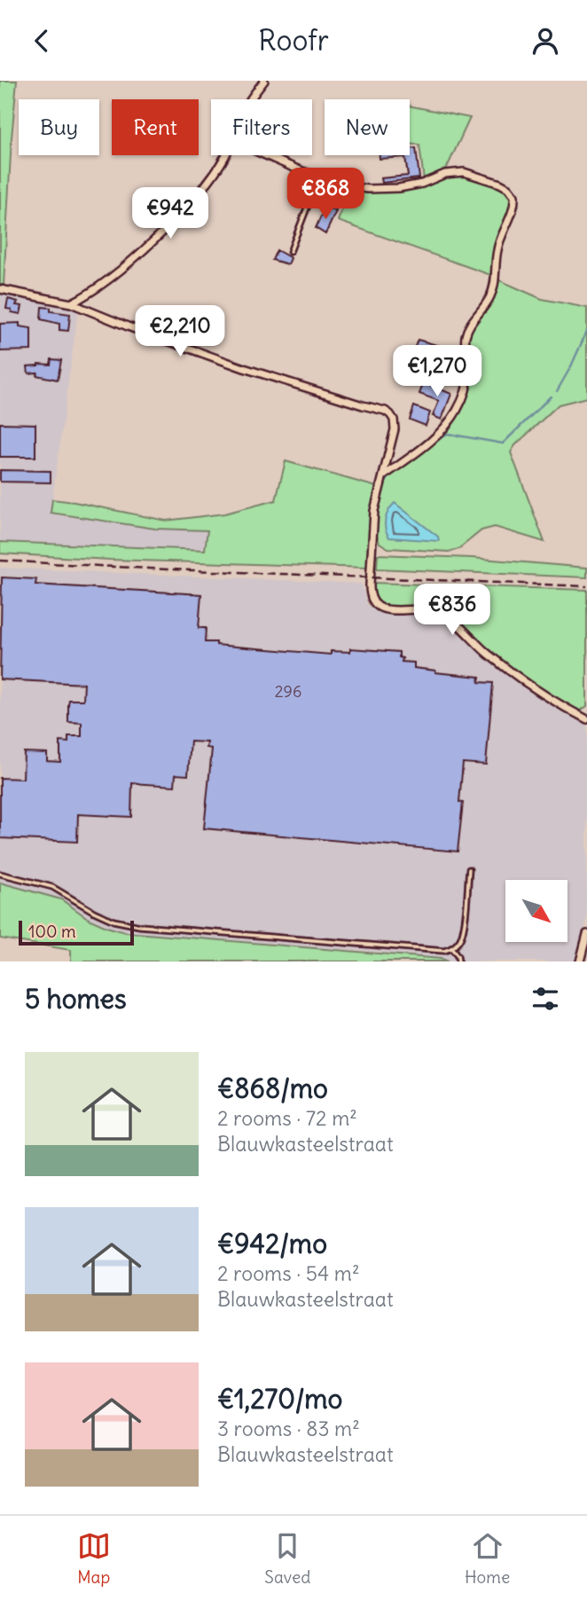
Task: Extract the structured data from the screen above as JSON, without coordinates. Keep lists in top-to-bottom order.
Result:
{
  "house_numbers": ["296"],
  "scale_bar": "100 m",
  "north": "bottom right",
  "page": {
    "header": "Roofr",
    "chip": [
      "Buy",
      "Rent",
      "Filters",
      "New"
    ],
    "price": [
      "€868",
      "€942",
      "€2,210",
      "€1,270",
      "€836"
    ],
    "scale": "100 m",
    "heading": "5 homes",
    "list": [
      {
        "name": "€868/mo",
        "note": "2 rooms · 72 m² · Blauwkasteelstraat"
      },
      {
        "name": "€942/mo",
        "note": "2 rooms · 54 m² · Blauwkasteelstraat"
      },
      {
        "name": "€1,270/mo",
        "note": "3 rooms · 83 m² · Blauwkasteelstraat"
      }
    ],
    "tabs": ["Map", "Saved", "Home"]
  }
}
